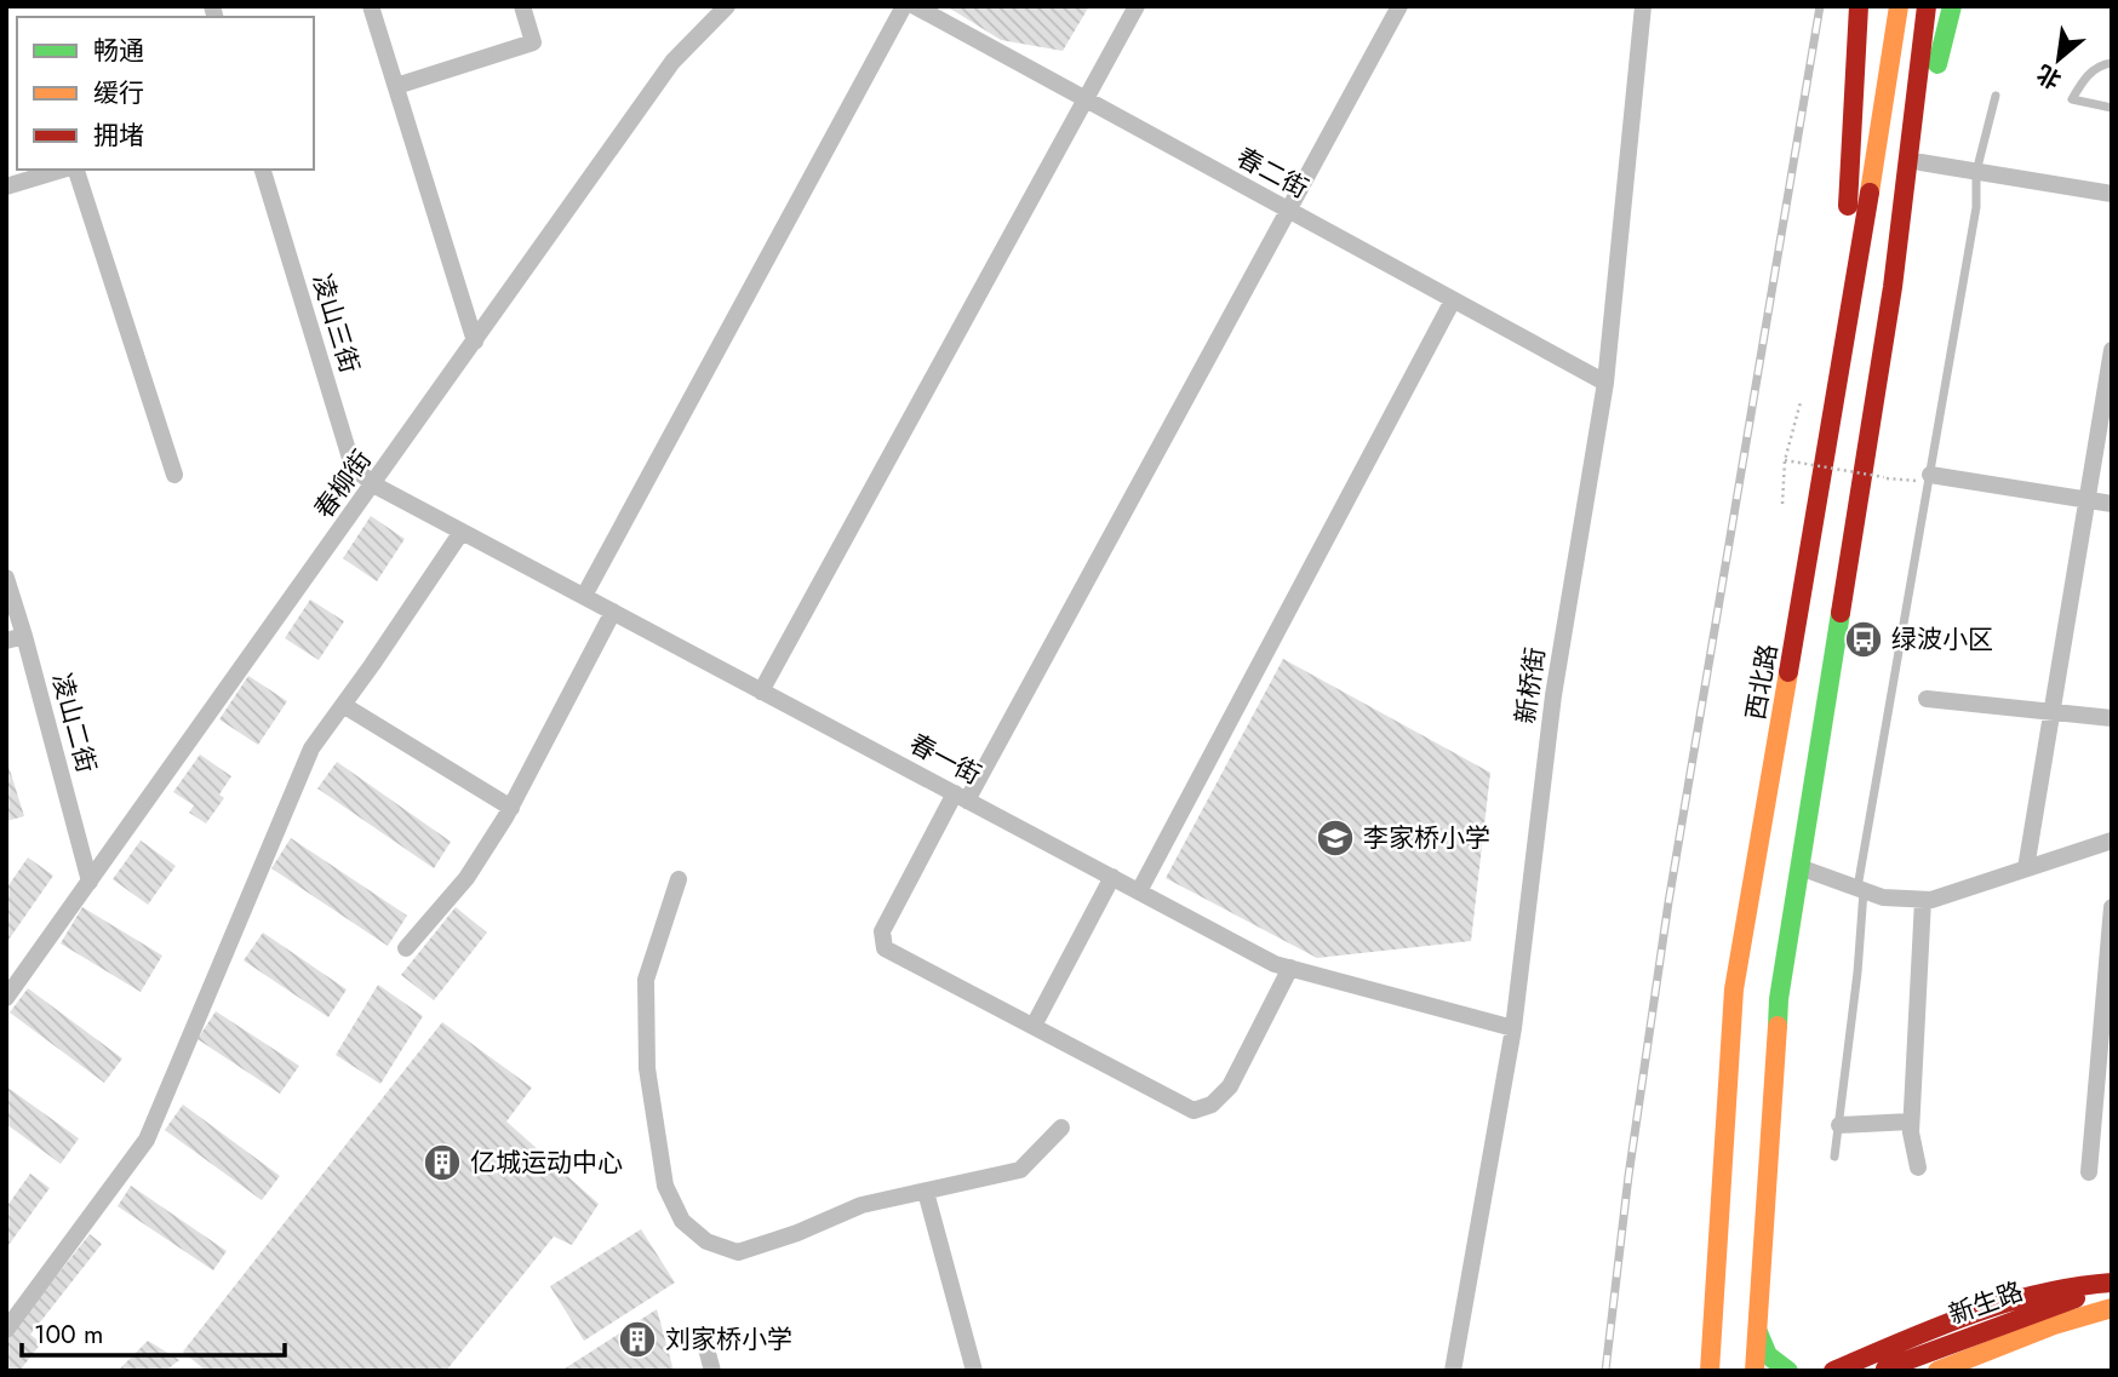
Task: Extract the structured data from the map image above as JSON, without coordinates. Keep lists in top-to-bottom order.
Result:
{
  "streets": {
    "main road": ["西北路", "新生路"],
    "street": [
      "春二街",
      "凌山三街",
      "春柳街",
      "新桥街",
      "凌山二街",
      "春一街"
    ]
  },
  "crossings": [
    ["春二街", "新桥街"],
    ["凌山三街", "春柳街"],
    ["凌山三街", "春一街"],
    ["春柳街", "凌山二街"],
    ["春柳街", "春一街"],
    ["新桥街", "春一街"]
  ],
  "places": {
    "bus stop": ["绿波小区"],
    "school or university": ["李家桥小学"],
    "building": ["亿城运动中心", "刘家桥小学"]
  },
  "legend": ["畅通", "缓行", "拥堵"],
  "scale_bar": "100 m",
  "north": "bottom left"
}
